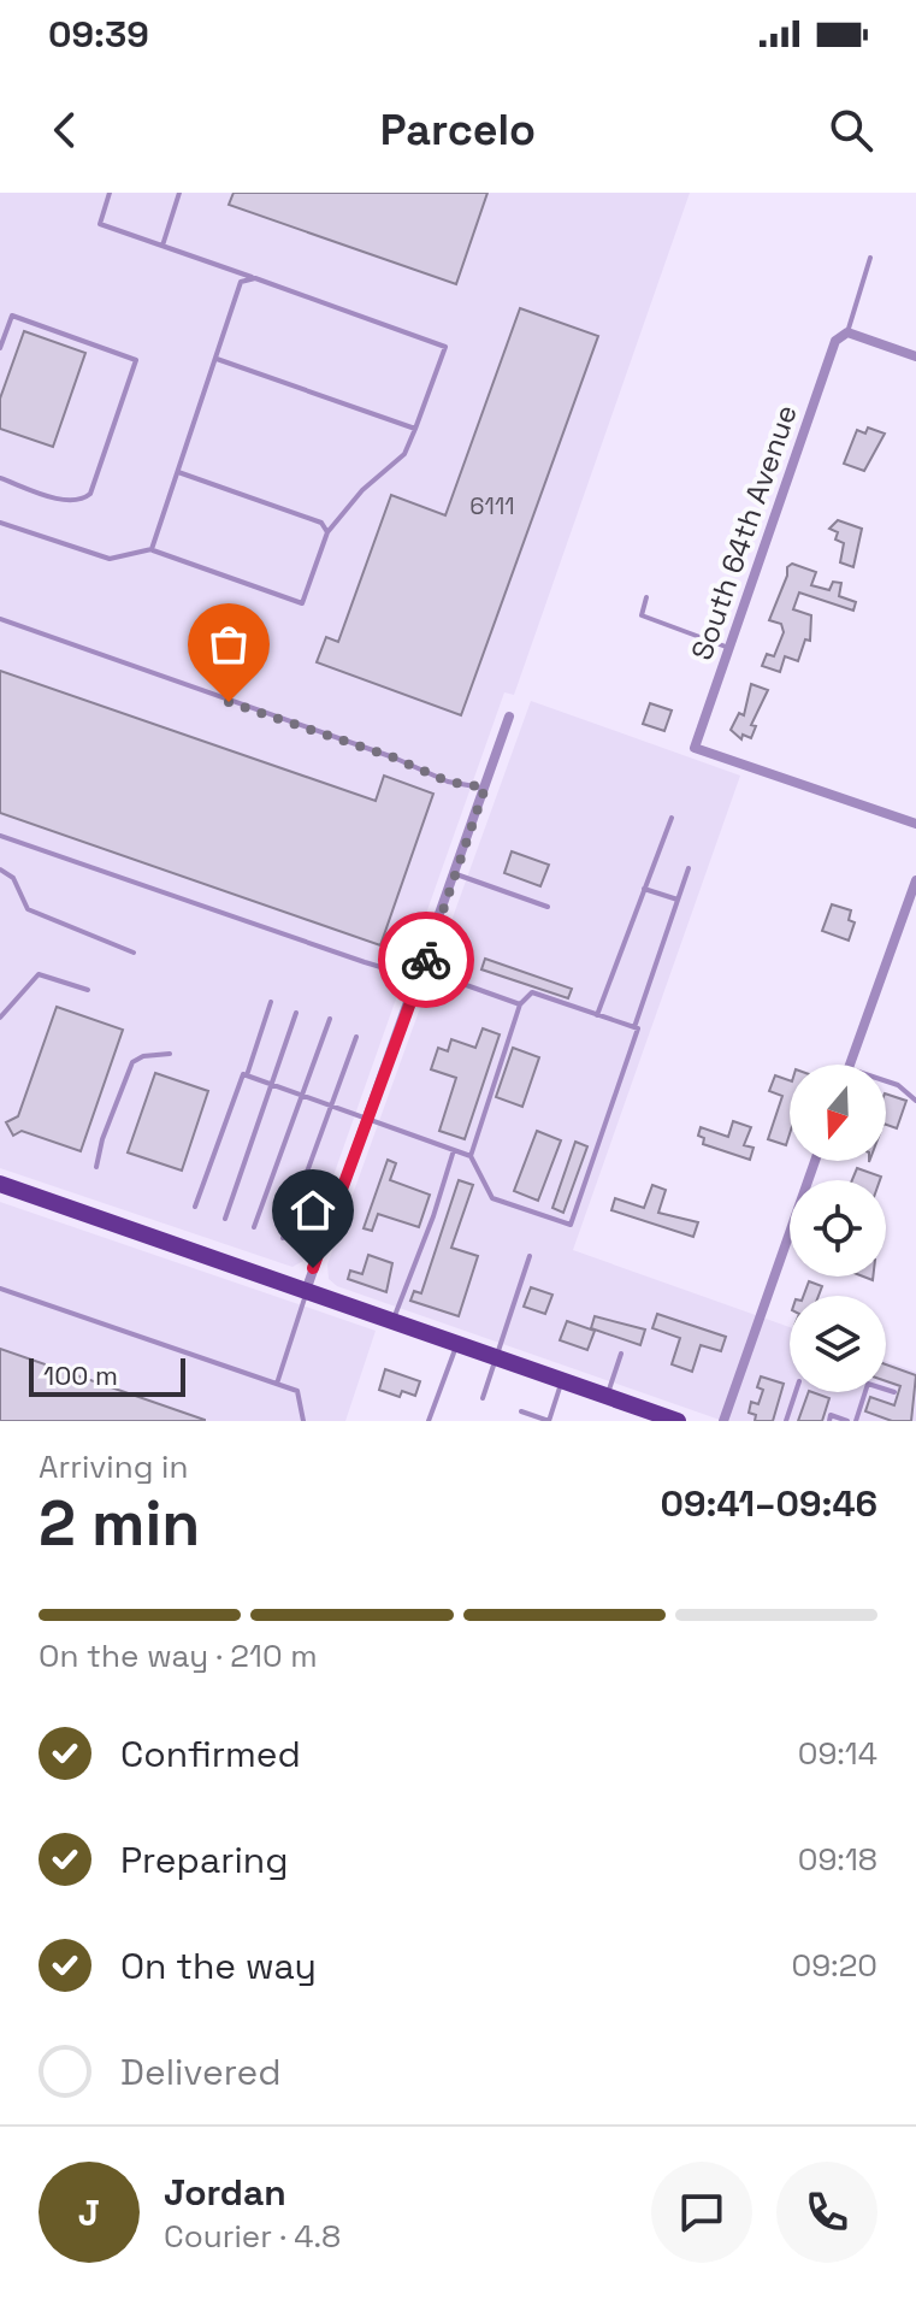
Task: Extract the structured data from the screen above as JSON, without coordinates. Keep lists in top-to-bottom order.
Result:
{
  "streets": {
    "street": ["South 64th Avenue"]
  },
  "house_numbers": ["6111"],
  "scale_bar": "100 m",
  "north": "bottom",
  "page": {
    "status": "09:39",
    "header": "Parcelo",
    "scale": "100 m",
    "heading": ["2 min", "Arriving in", "09:41–09:46"],
    "panel": ["Jordan", "Courier · 4.8"],
    "bar": "On the way · 210 m",
    "list": [
      ["Confirmed", "09:14"],
      ["Preparing", "09:18"],
      ["On the way", "09:20"],
      "Delivered"
    ],
    "round": "J"
  }
}
